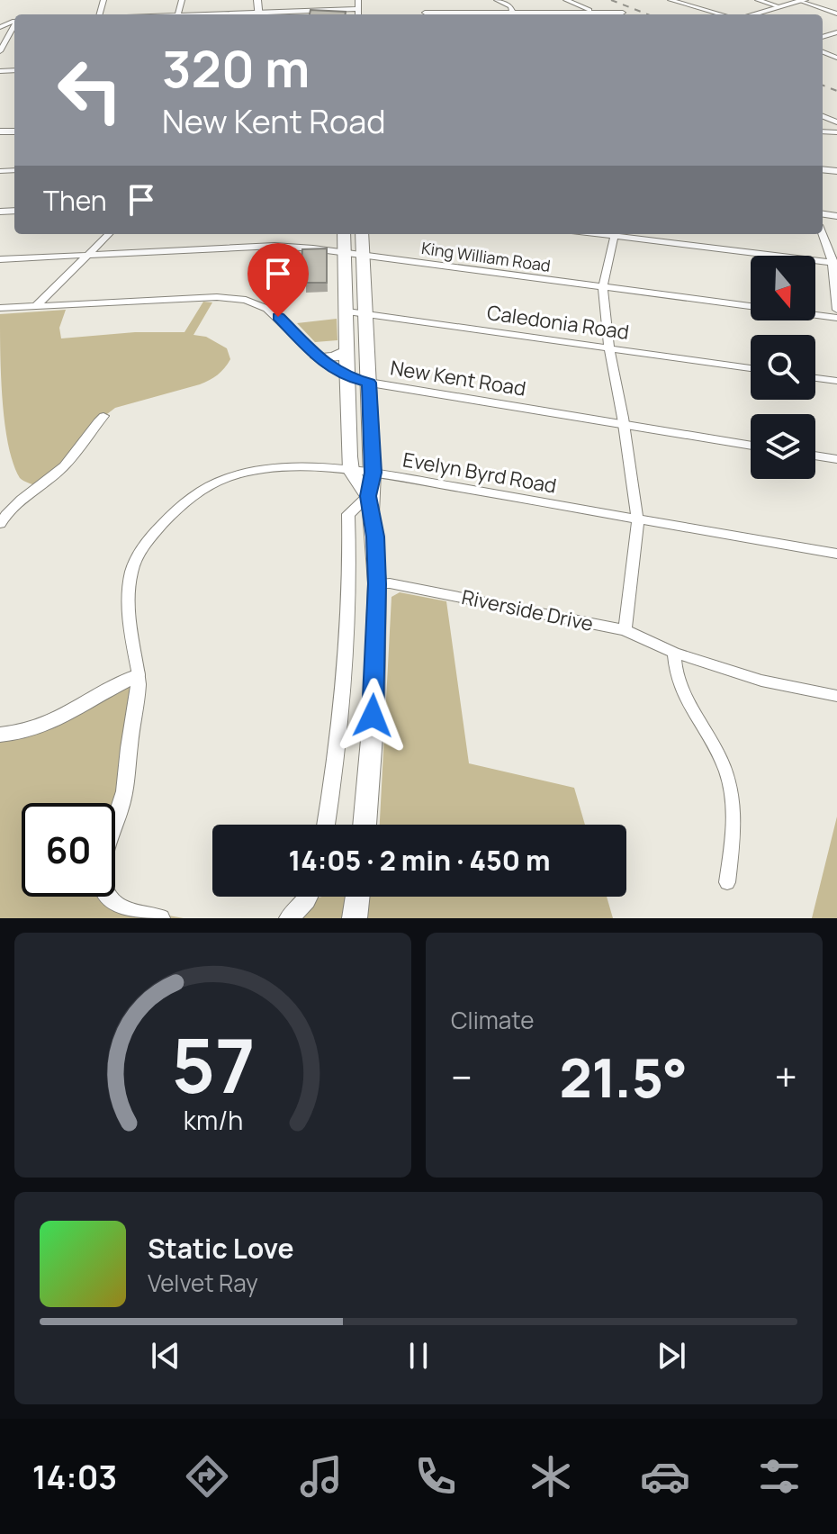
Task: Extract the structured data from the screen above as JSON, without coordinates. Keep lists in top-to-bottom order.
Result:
{
  "streets": {
    "street": [
      "King William Road",
      "Caledonia Road",
      "New Kent Road",
      "Evelyn Byrd Road",
      "Riverside Drive"
    ]
  },
  "north": "bottom",
  "page": {
    "turn": ["320 m", "New Kent Road"],
    "then": "Then",
    "limit": "60",
    "trip": "14:05 · 2 min · 450 m",
    "tile": "Climate",
    "heat": ["−", "21.5°", "+"],
    "song": ["Static Love", "Velvet Ray"],
    "tabs": "14:03",
    "gauge": ["57", "km/h"]
  }
}
